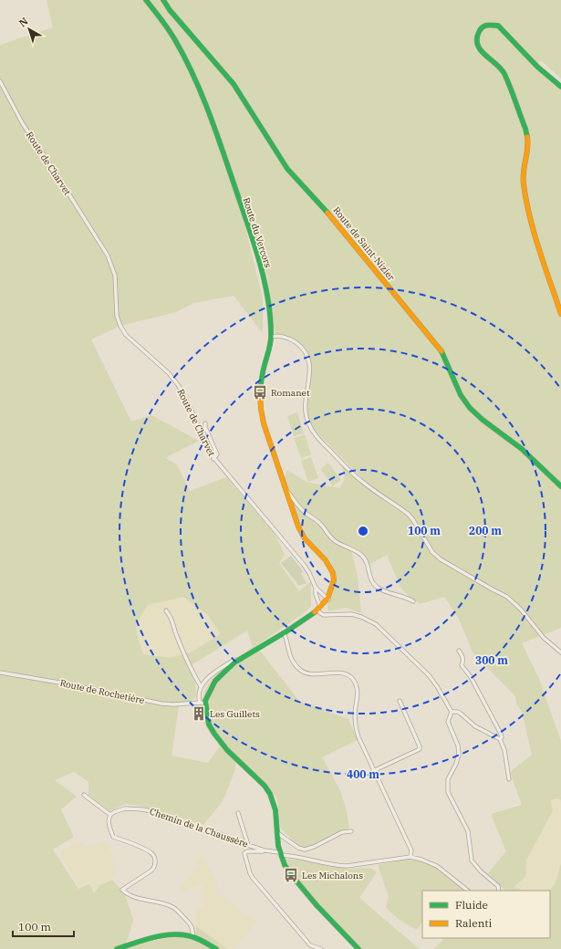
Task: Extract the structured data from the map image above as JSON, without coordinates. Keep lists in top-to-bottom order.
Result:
{
  "streets": {
    "main road": ["Route du Vercors", "Route de Saint-Nizier"],
    "street": ["Route de Charvet", "Route de Rochetière", "Chemin de la Chaussère"]
  },
  "crossings": [
    ["Route de Charvet", "Route du Vercors"]
  ],
  "places": {
    "bus stop": ["Romanet", "Les Michalons"],
    "building": ["Les Guillets"]
  },
  "legend": ["Fluide", "Ralenti"],
  "scale_bar": "100 m",
  "north": "top left",
  "rings": [
    "100 m",
    "200 m",
    "300 m",
    "400 m"
  ]
}
